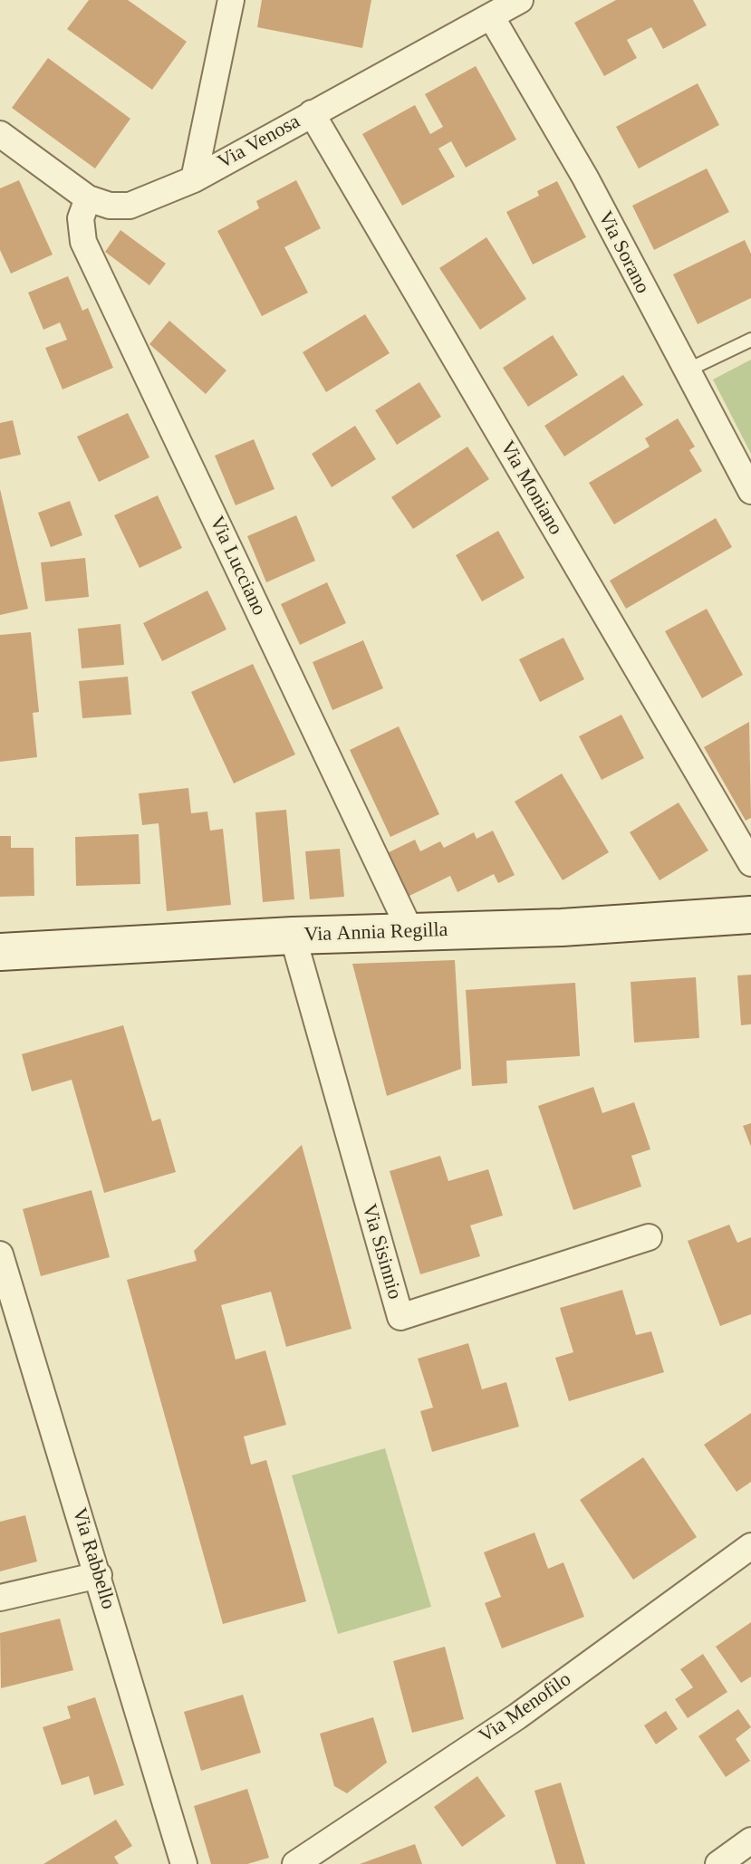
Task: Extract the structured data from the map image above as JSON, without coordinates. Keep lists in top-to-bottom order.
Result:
{
  "streets": {
    "street": [
      "Via Venosa",
      "Via Sorano",
      "Via Moniano",
      "Via Lucciano",
      "Via Annia Regilla",
      "Via Sisinnio",
      "Via Rabbello",
      "Via Menofilo"
    ]
  },
  "crossings": [
    ["Via Venosa", "Via Sorano"],
    ["Via Venosa", "Via Moniano"],
    ["Via Venosa", "Via Lucciano"],
    ["Via Lucciano", "Via Annia Regilla"],
    ["Via Annia Regilla", "Via Sisinnio"]
  ]
}
